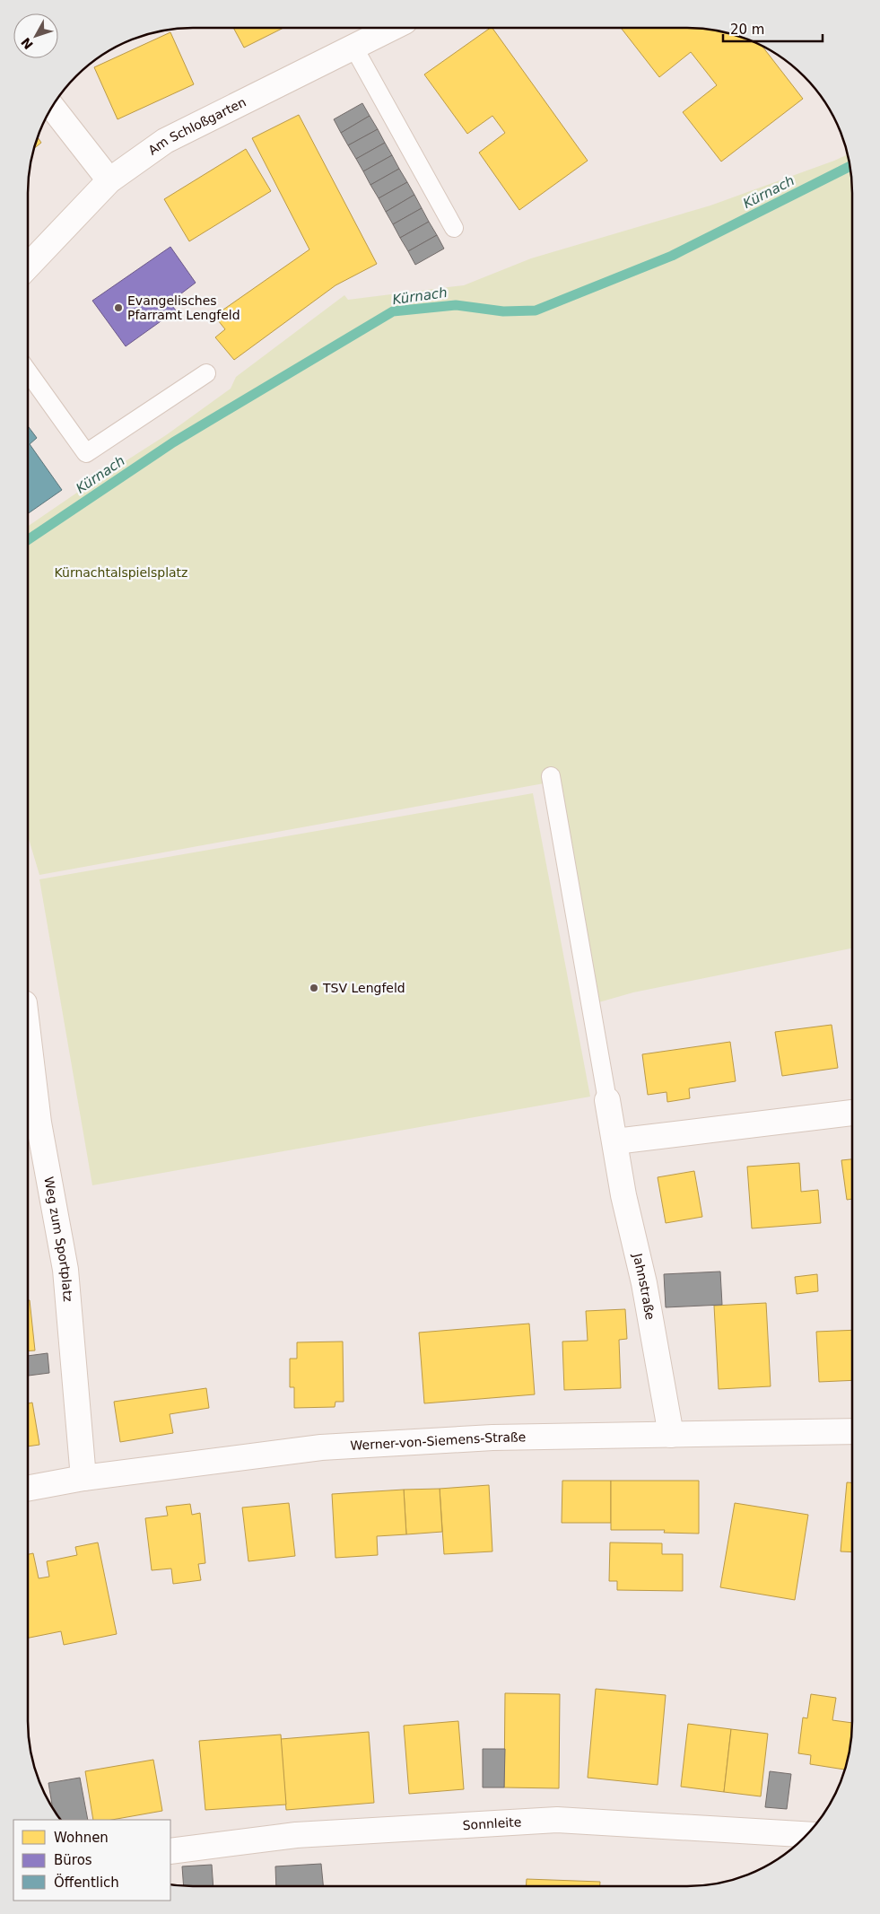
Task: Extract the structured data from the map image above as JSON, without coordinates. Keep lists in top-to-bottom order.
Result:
{
  "streets": {
    "street": [
      "Am Schloßgarten",
      "Weg zum Sportplatz",
      "Jahnstraße",
      "Werner-von-Siemens-Straße",
      "Sonnleite"
    ]
  },
  "crossings": [
    ["Weg zum Sportplatz", "Werner-von-Siemens-Straße"],
    ["Jahnstraße", "Werner-von-Siemens-Straße"]
  ],
  "water": ["Kürnach"],
  "parks": ["Kürnachtalspielsplatz"],
  "places": ["Evangelisches Pfarramt Lengfeld", "TSV Lengfeld"],
  "legend": ["Wohnen", "Büros", "Öffentlich"],
  "scale_bar": "20 m",
  "north": "bottom left"
}
